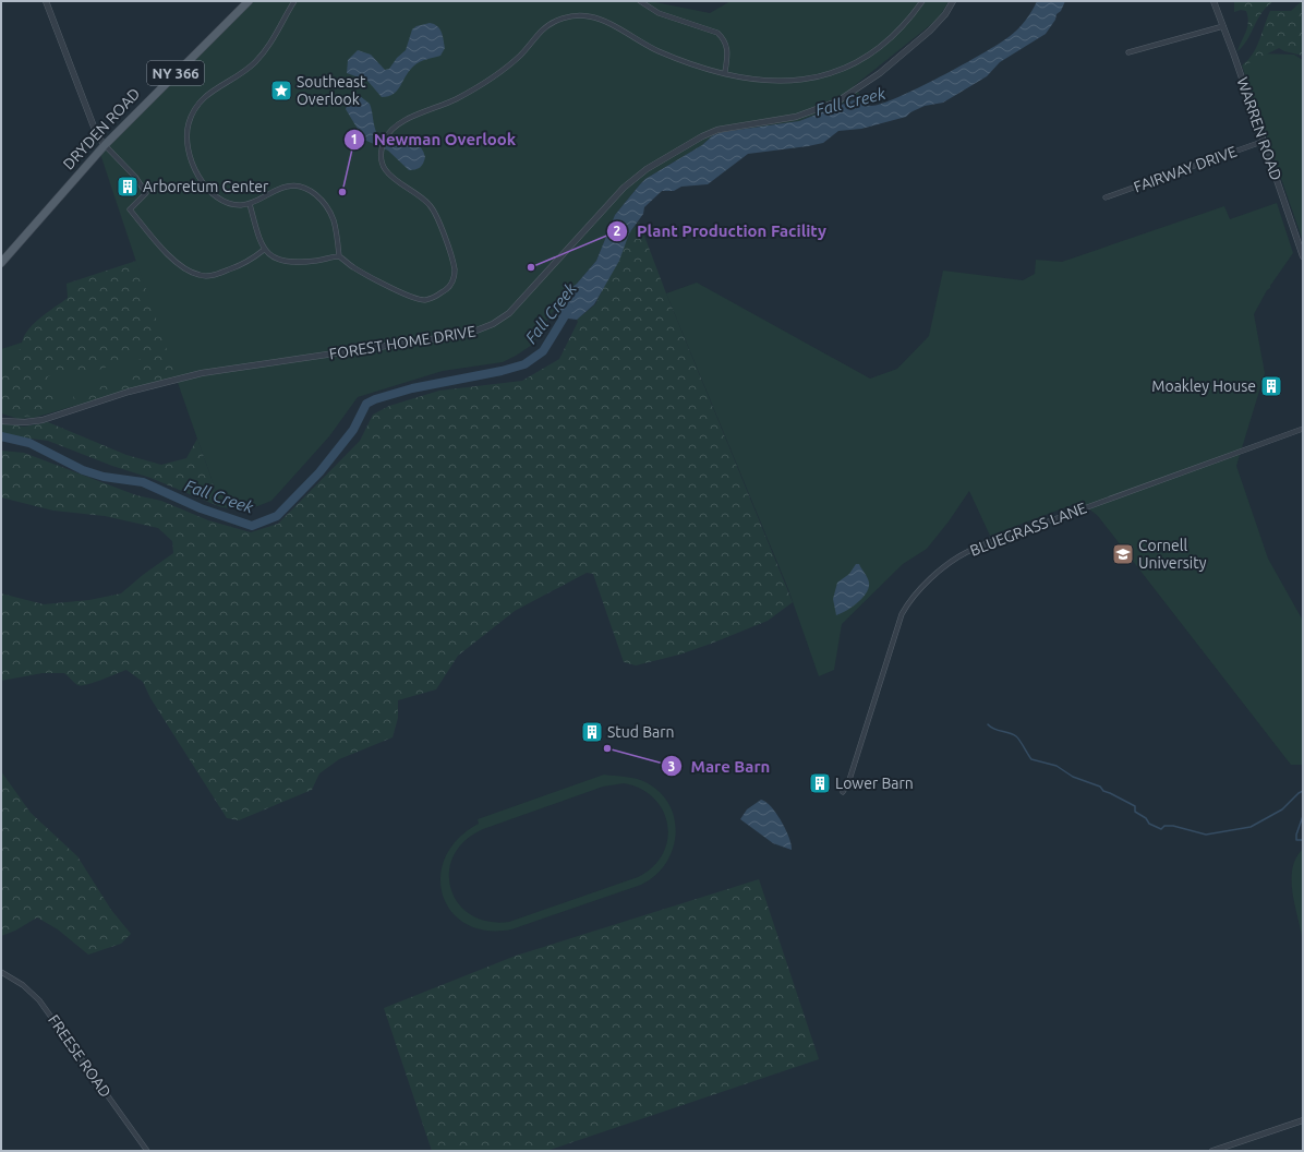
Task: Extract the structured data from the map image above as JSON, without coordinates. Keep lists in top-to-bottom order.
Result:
{
  "streets": {
    "main road": ["NY 366", "DRYDEN ROAD"],
    "street": [
      "WARREN ROAD",
      "FAIRWAY DRIVE",
      "FOREST HOME DRIVE",
      "BLUEGRASS LANE",
      "FREESE ROAD"
    ]
  },
  "crossings": [
    ["WARREN ROAD", "FAIRWAY DRIVE"]
  ],
  "water": ["Fall Creek"],
  "places": {
    "place": ["Southeast Overlook"],
    "building": [
      "Arboretum Center",
      "Moakley House",
      "Stud Barn",
      "Lower Barn"
    ],
    "other": ["Newman Overlook", "Plant Production Facility", "Mare Barn"],
    "school or university": ["Cornell University"]
  }
}
